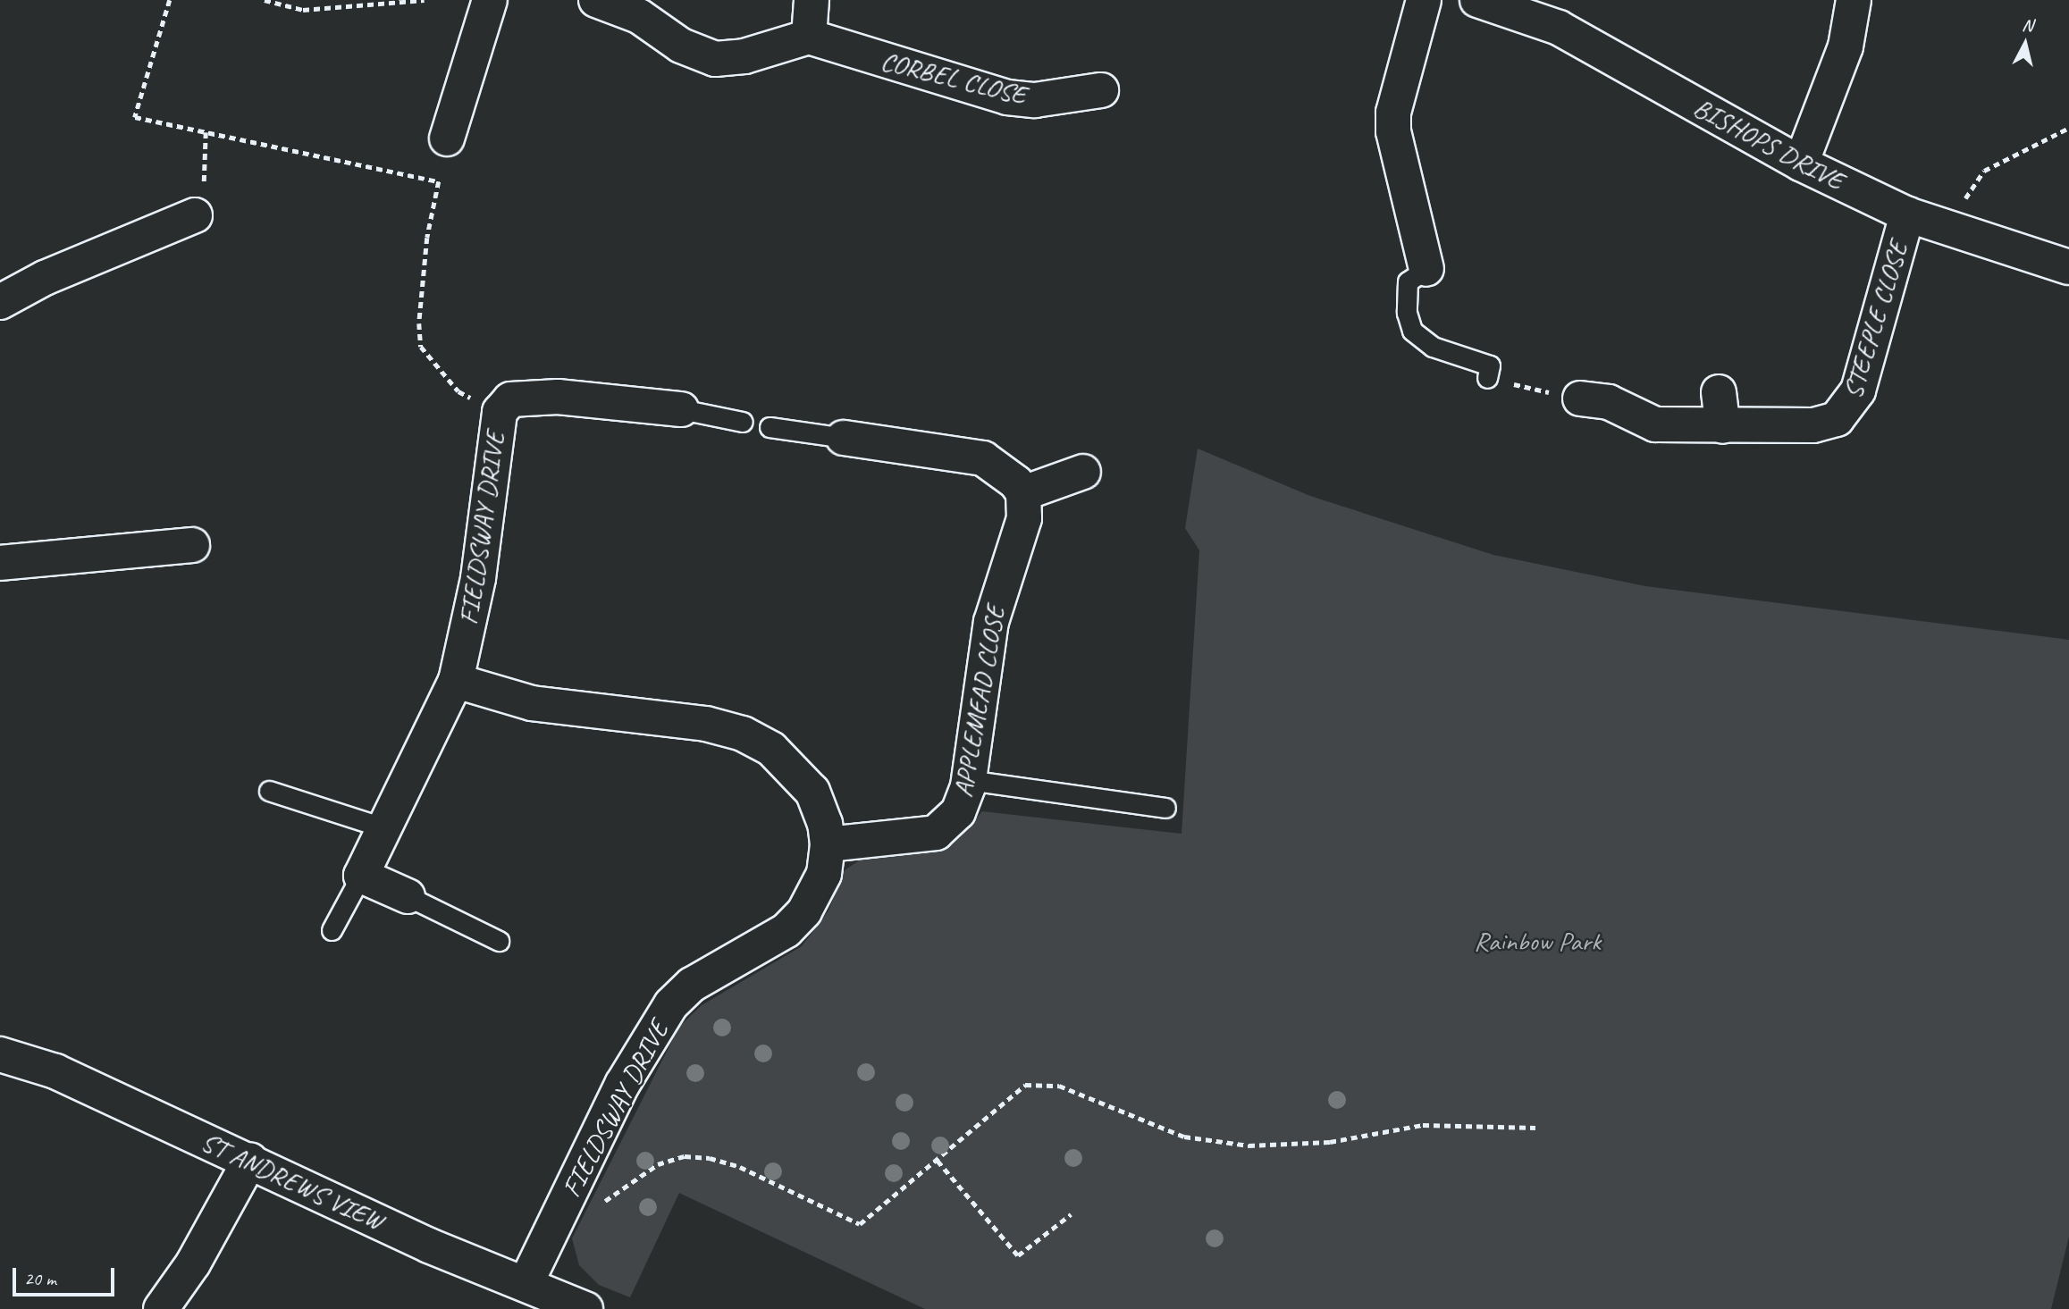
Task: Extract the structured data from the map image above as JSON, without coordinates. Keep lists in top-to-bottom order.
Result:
{
  "streets": {
    "street": [
      "CORBEL CLOSE",
      "BISHOPS DRIVE",
      "STEEPLE CLOSE",
      "FIELDSWAY DRIVE",
      "APPLEMEAD CLOSE",
      "ST ANDREWS VIEW"
    ]
  },
  "crossings": [
    ["BISHOPS DRIVE", "STEEPLE CLOSE"],
    ["FIELDSWAY DRIVE", "APPLEMEAD CLOSE"],
    ["FIELDSWAY DRIVE", "ST ANDREWS VIEW"]
  ],
  "parks": ["Rainbow Park"],
  "scale_bar": "20 m",
  "north": "top"
}
